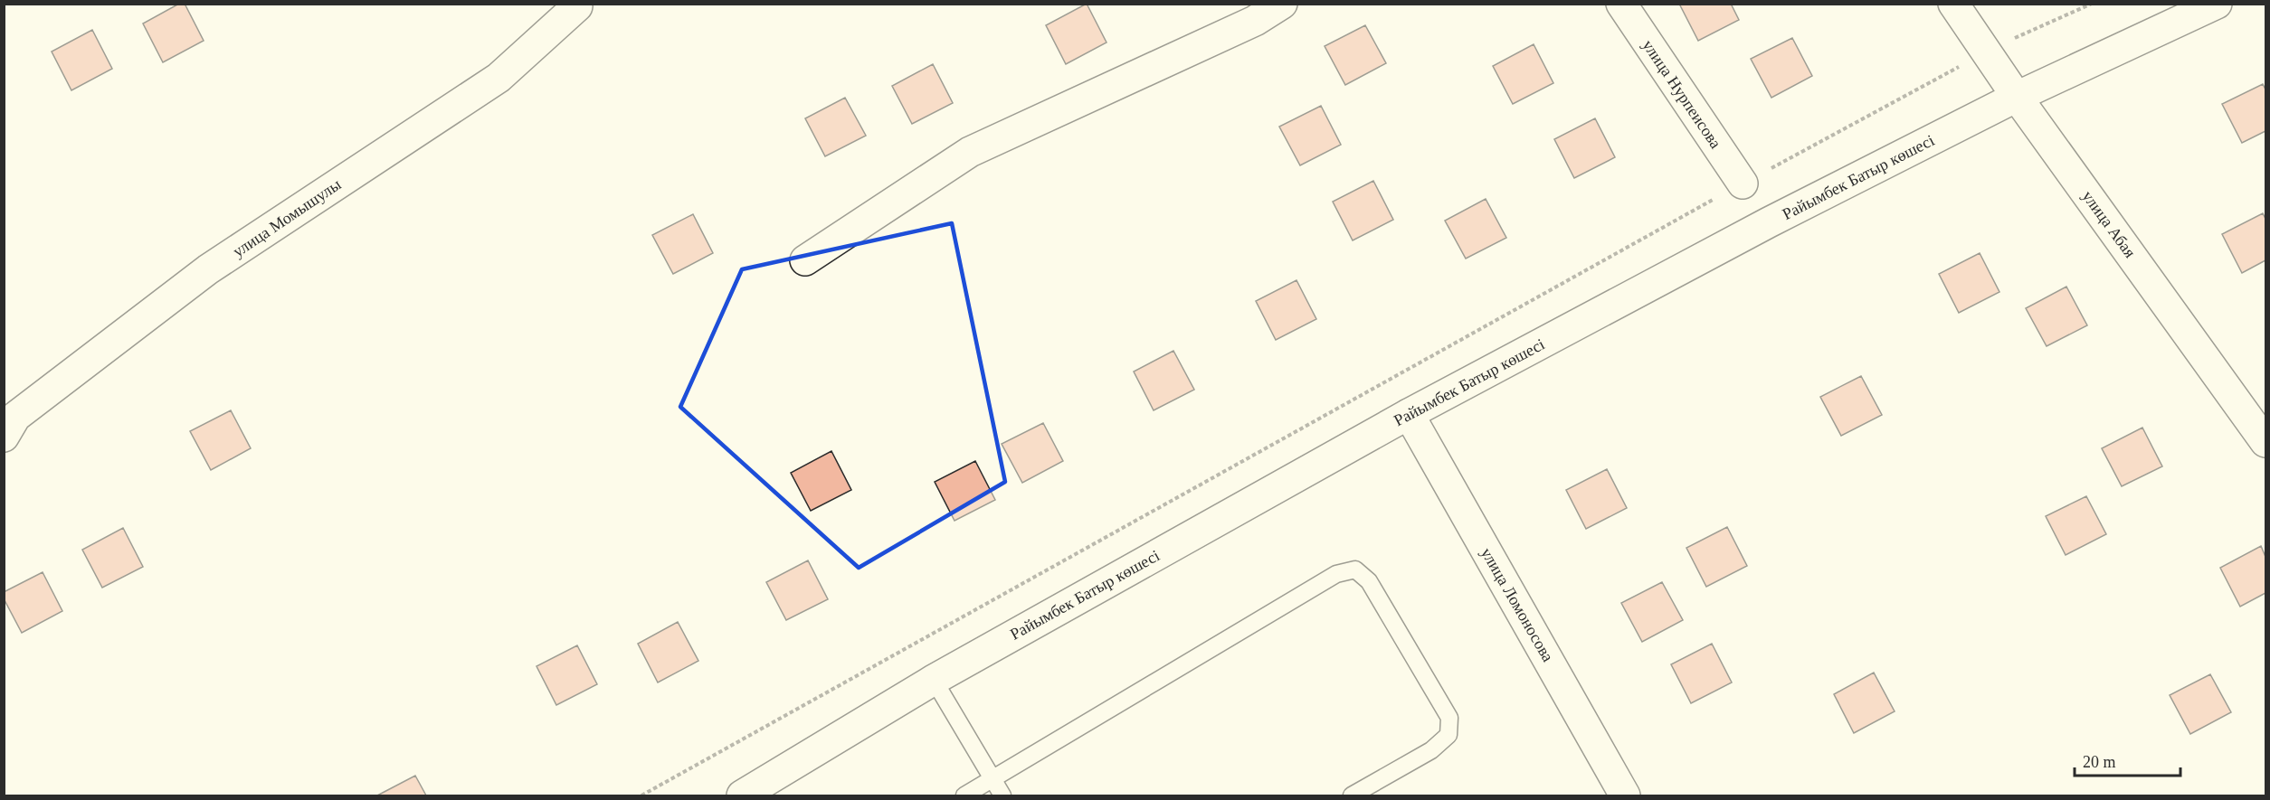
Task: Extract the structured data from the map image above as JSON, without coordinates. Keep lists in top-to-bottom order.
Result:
{
  "streets": {
    "street": [
      "улица Нурпеисова",
      "Райымбек Батыр көшесі",
      "улица Момышулы",
      "улица Абая",
      "улица Ломоносова"
    ]
  },
  "crossings": [
    ["Райымбек Батыр көшесі", "улица Абая"],
    ["Райымбек Батыр көшесі", "улица Ломоносова"]
  ],
  "scale_bar": "20 m"
}
